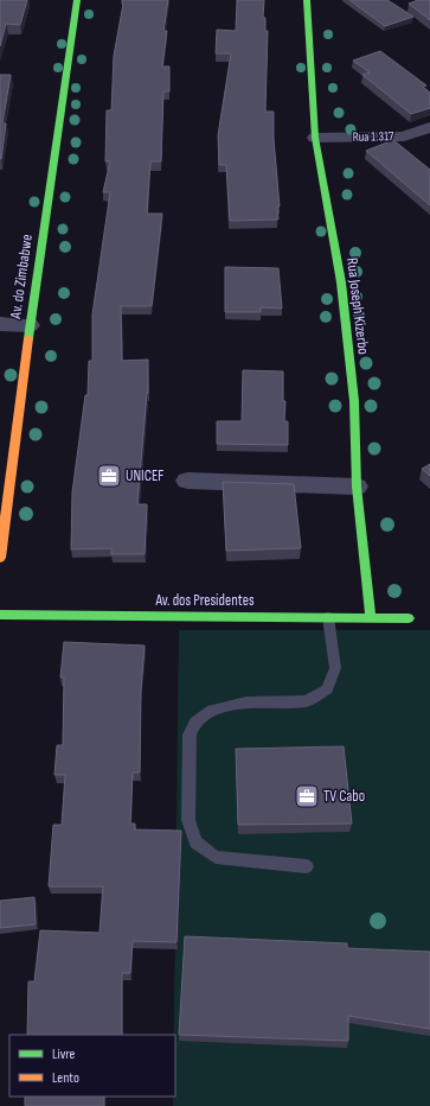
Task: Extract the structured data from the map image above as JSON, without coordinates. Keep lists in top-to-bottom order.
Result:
{
  "streets": {
    "street": [
      "Rua 1.317",
      "Av. do Zimbabwe",
      "Rua Joseph Kizerbo",
      "Av. dos Presidentes"
    ]
  },
  "crossings": [
    ["Rua 1.317", "Rua Joseph Kizerbo"],
    ["Rua Joseph Kizerbo", "Av. dos Presidentes"]
  ],
  "places": {
    "office": ["UNICEF", "TV Cabo"]
  },
  "legend": ["Livre", "Lento"]
}
